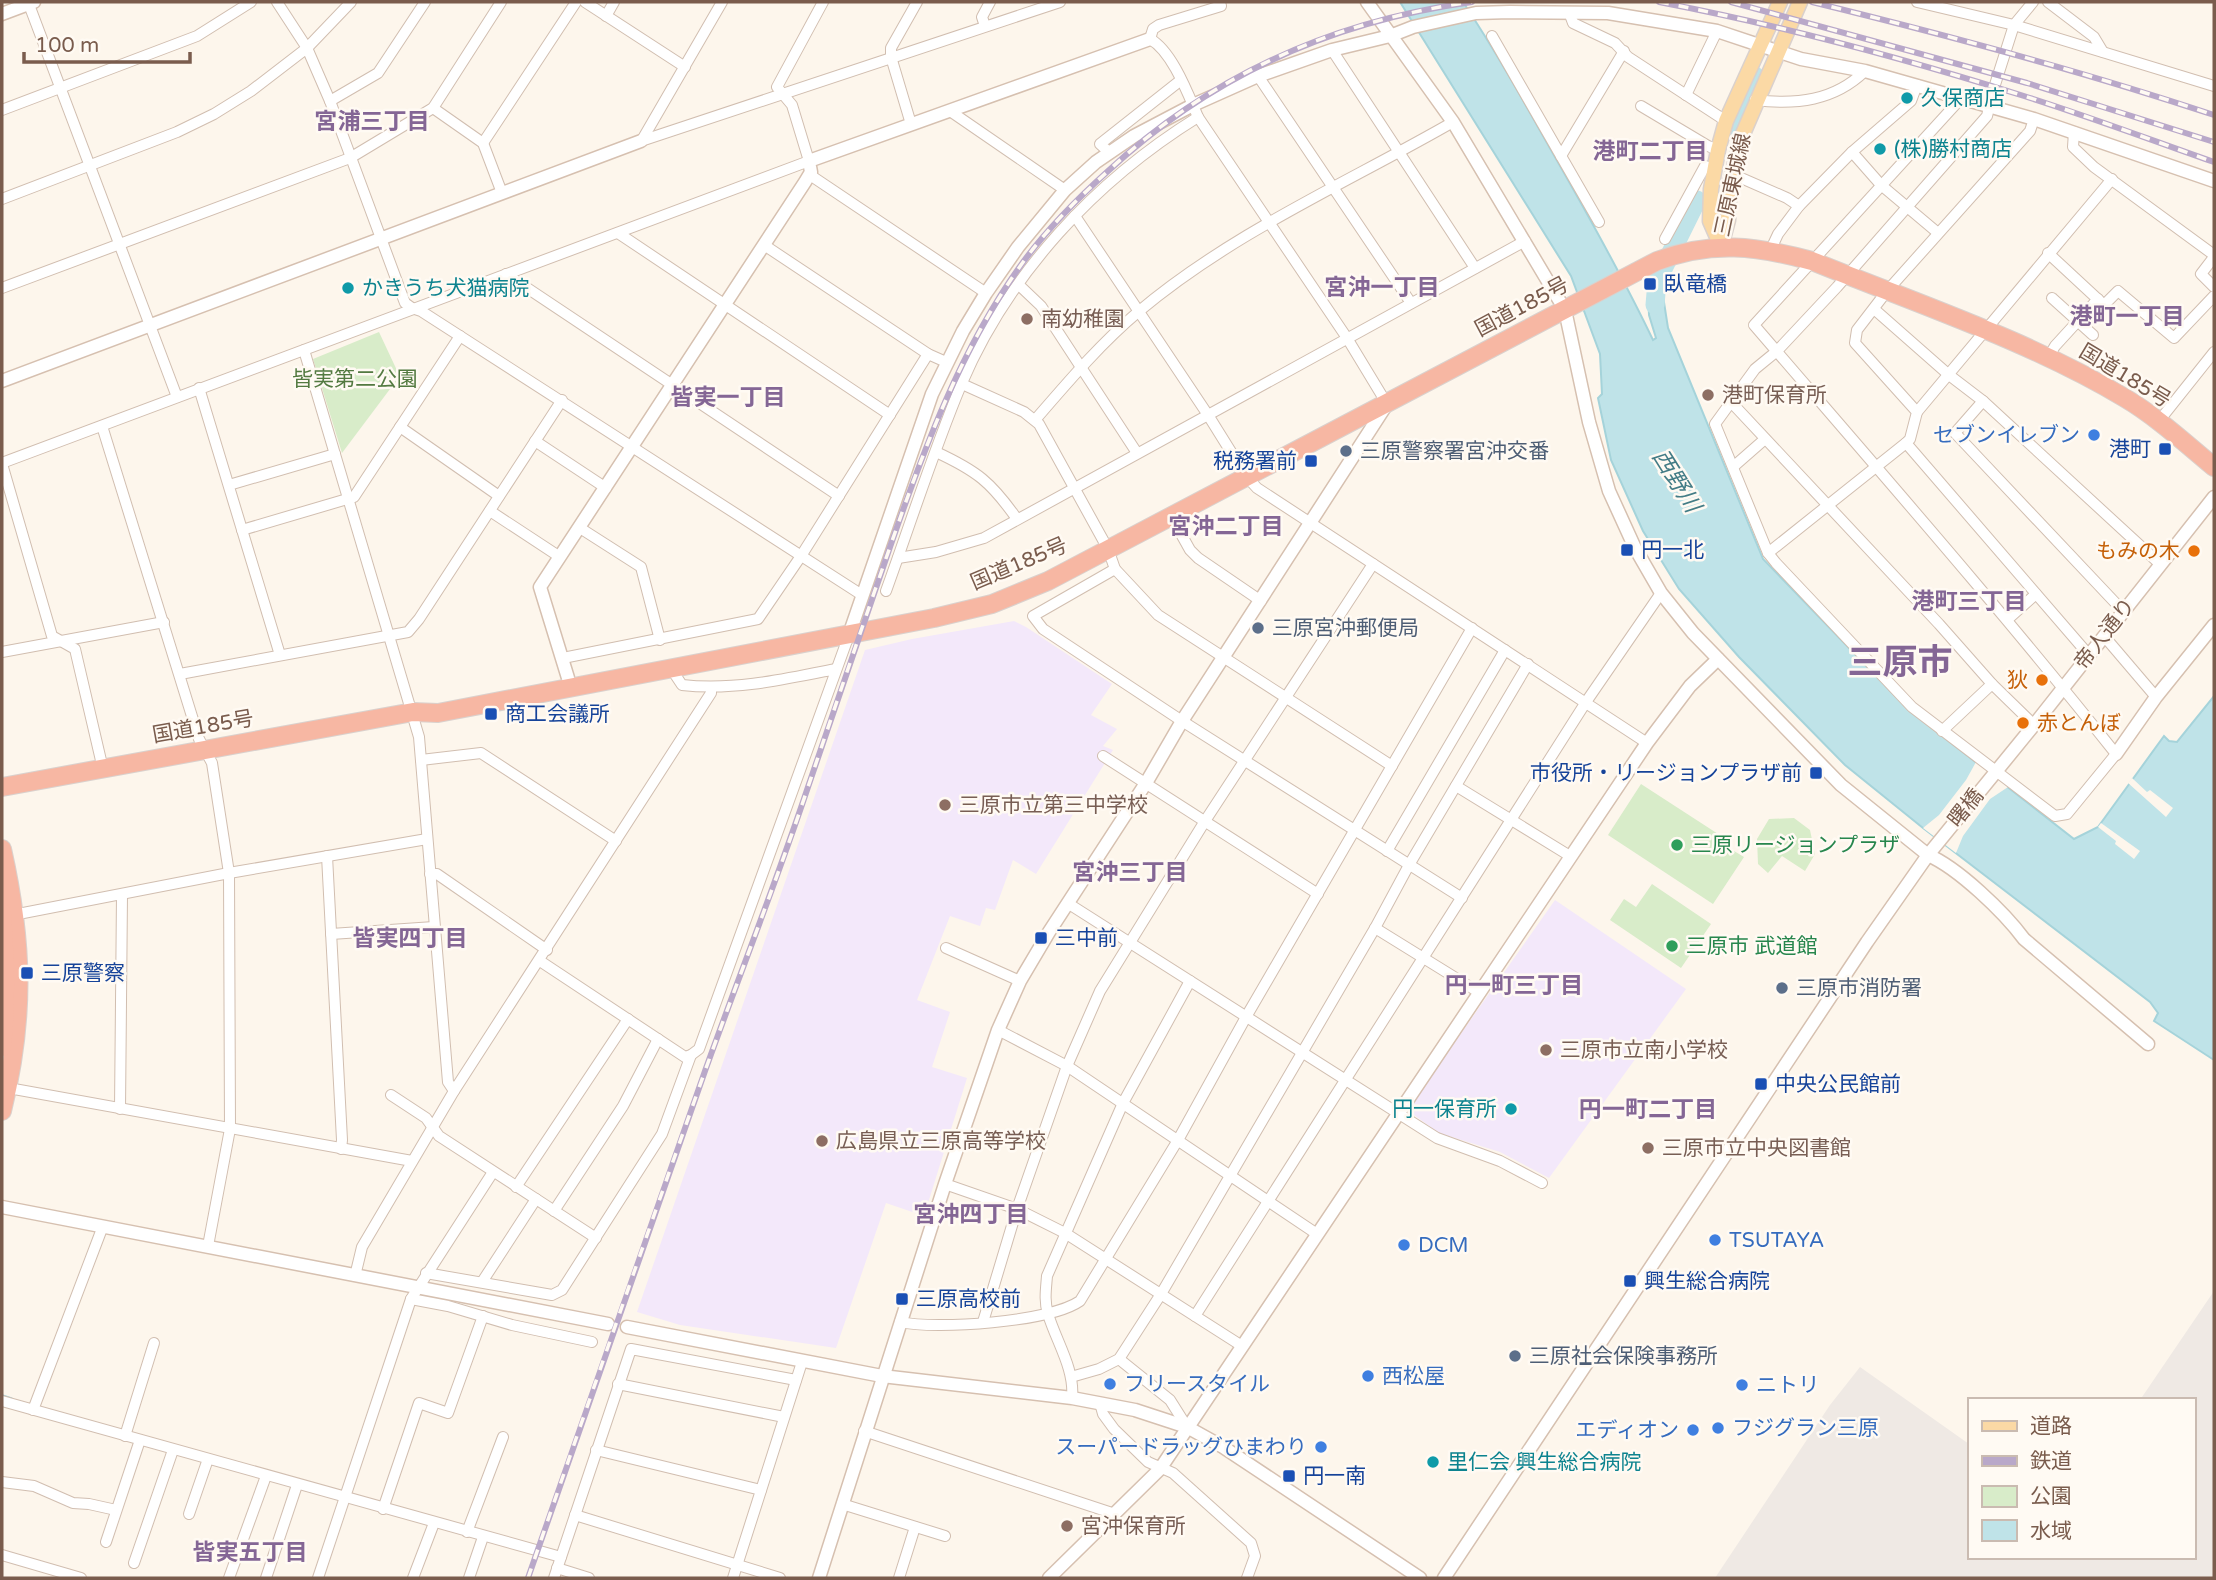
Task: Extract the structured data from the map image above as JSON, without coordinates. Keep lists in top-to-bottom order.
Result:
{
  "streets": {
    "highway": ["国道185号"],
    "main road": ["三原東城線"],
    "street": ["帝人通り", "曙橋"]
  },
  "crossings": [
    ["三原東城線", "国道185号"],
    ["帝人通り", "曙橋"]
  ],
  "districts": [
    "宮浦三丁目",
    "港町二丁目",
    "宮沖一丁目",
    "港町一丁目",
    "皆実一丁目",
    "宮沖二丁目",
    "港町三丁目",
    "三原市",
    "宮沖三丁目",
    "皆実四丁目",
    "円一町三丁目",
    "円一町二丁目",
    "宮沖四丁目",
    "皆実五丁目"
  ],
  "water": ["西野川"],
  "parks": ["皆実第二公園"],
  "places": {
    "other": [
      "久保商店",
      "(株)勝村商店",
      "かきうち犬猫病院",
      "南幼稚園",
      "港町保育所",
      "セブンイレブン",
      "三原警察署宮沖交番",
      "もみの木",
      "三原宮沖郵便局",
      "狄",
      "赤とんぼ",
      "三原市立第三中学校",
      "三原リージョンプラザ",
      "三原市 武道館",
      "三原市消防署",
      "三原市立南小学校",
      "円一保育所",
      "広島県立三原高等学校",
      "三原市立中央図書館",
      "TSUTAYA",
      "DCM",
      "三原社会保険事務所",
      "西松屋",
      "フリースタイル",
      "ニトリ",
      "フジグラン三原",
      "エディオン",
      "スーパードラッグひまわり",
      "里仁会 興生総合病院",
      "宮沖保育所"
    ],
    "transit": [
      "臥竜橋",
      "港町",
      "税務署前",
      "円一北",
      "商工会議所",
      "市役所・リージョンプラザ前",
      "三中前",
      "三原警察",
      "中央公民館前",
      "興生総合病院",
      "三原高校前",
      "円一南"
    ]
  },
  "legend": [
    "道路",
    "鉄道",
    "公園",
    "水域"
  ],
  "scale_bar": "100 m"
}
